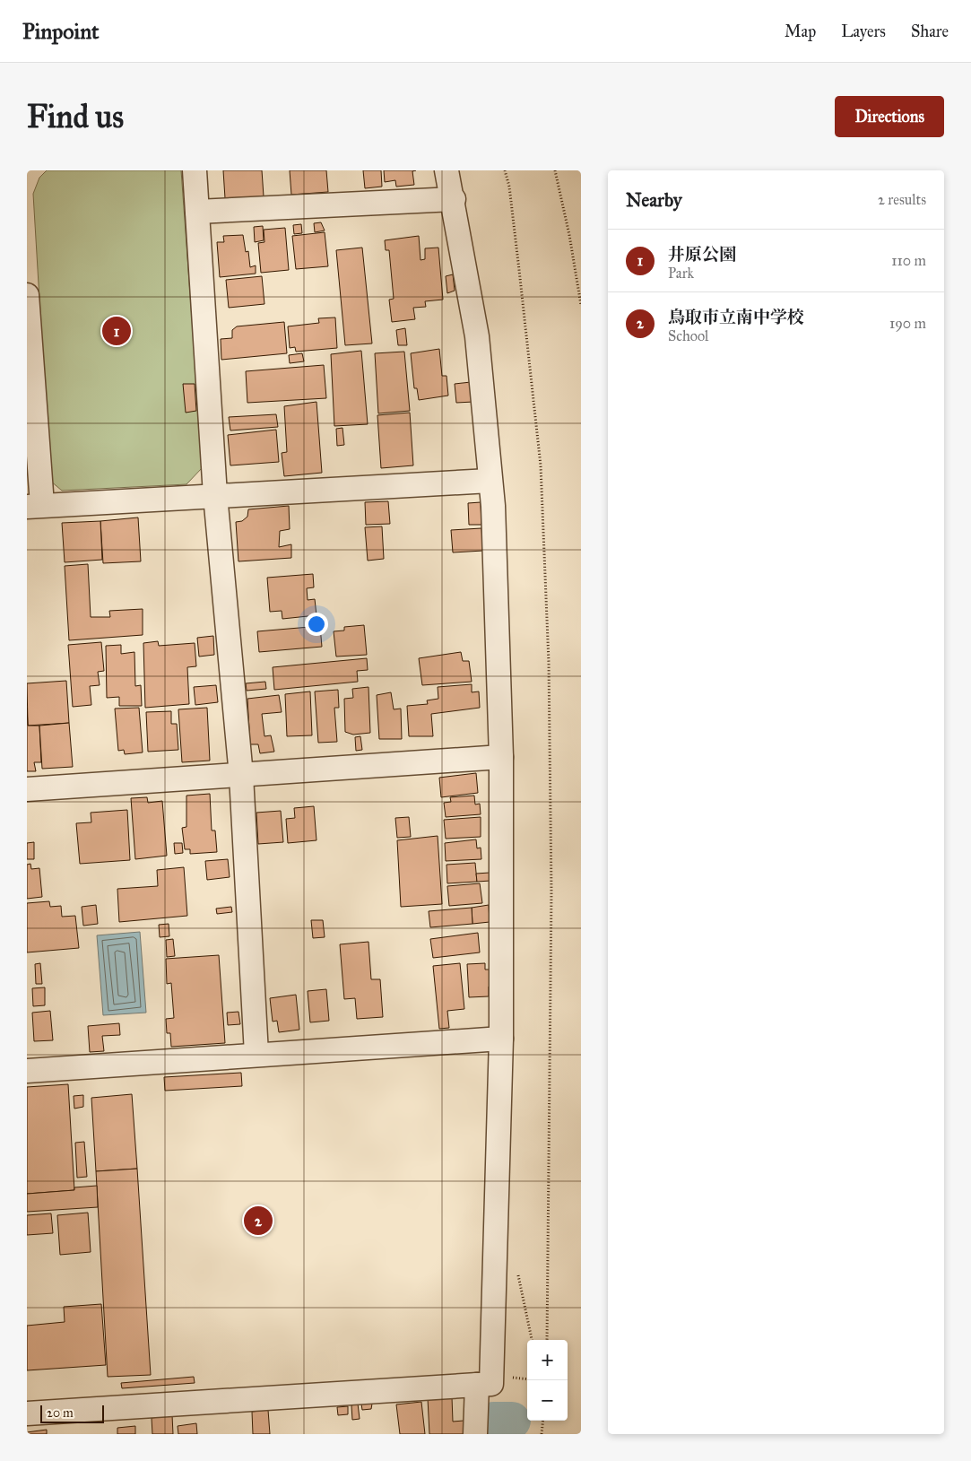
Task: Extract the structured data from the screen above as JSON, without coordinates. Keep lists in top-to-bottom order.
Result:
{
  "scale_bar": "20 m",
  "page": {
    "header": "Pinpoint",
    "nav": ["Map", "Layers", "Share"],
    "buttons": "Directions",
    "title": "Find us",
    "heading": ["Nearby", "2 results"],
    "list": [
      {
        "mark": "1",
        "name": "井原公園",
        "note": "Park",
        "value": "110 m"
      },
      {
        "mark": "2",
        "name": "鳥取市立南中学校",
        "note": "School",
        "value": "190 m"
      }
    ],
    "pins": ["1", "2"],
    "map_buttons": ["+", "−"],
    "scale": "20 m"
  }
}
